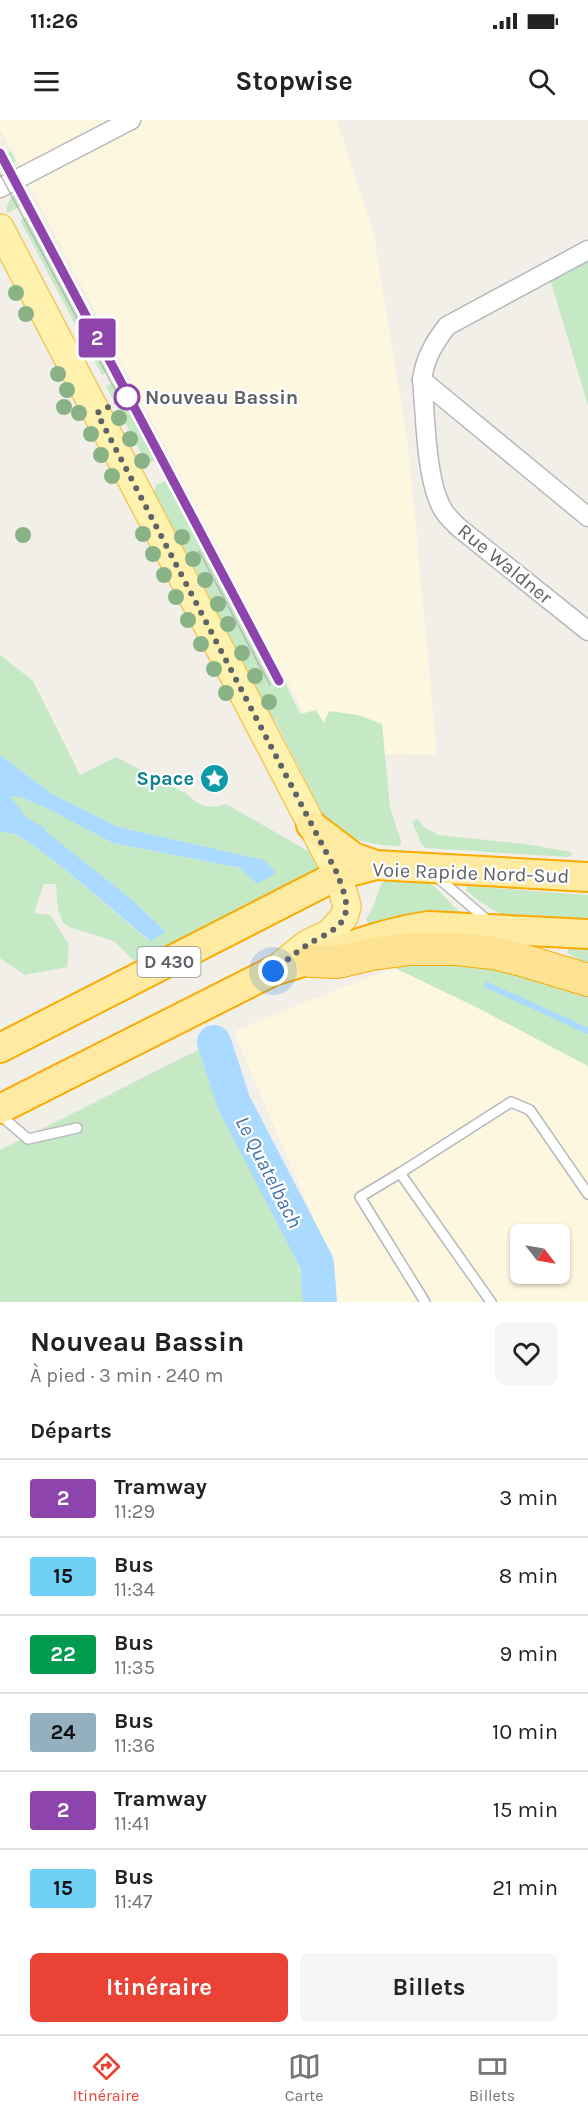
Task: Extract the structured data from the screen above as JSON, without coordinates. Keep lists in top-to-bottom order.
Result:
{
  "streets": {
    "highway": ["Voie Rapide Nord-Sud", "D 430"],
    "street": ["Rue Waldner"]
  },
  "water": ["Le Quatelbach"],
  "places": {
    "other": ["Nouveau Bassin"],
    "place": ["Space"]
  },
  "lines": ["tram line 2"],
  "north": "bottom right",
  "page": {
    "status": "11:26",
    "header": "Stopwise",
    "on_map": "2",
    "heading": [
      ["Nouveau Bassin", "À pied · 3 min · 240 m"],
      "Départs"
    ],
    "list": [
      {
        "mark": "2",
        "name": "Tramway",
        "note": "11:29",
        "value": "3 min"
      },
      {
        "mark": "15",
        "name": "Bus",
        "note": "11:34",
        "value": "8 min"
      },
      {
        "mark": "22",
        "name": "Bus",
        "note": "11:35",
        "value": "9 min"
      },
      {
        "mark": "24",
        "name": "Bus",
        "note": "11:36",
        "value": "10 min"
      },
      {
        "mark": "2",
        "name": "Tramway",
        "note": "11:41",
        "value": "15 min"
      },
      {
        "mark": "15",
        "name": "Bus",
        "note": "11:47",
        "value": "21 min"
      }
    ],
    "buttons": ["Itinéraire", "Billets"],
    "tabs": ["Itinéraire", "Carte", "Billets"]
  }
}
